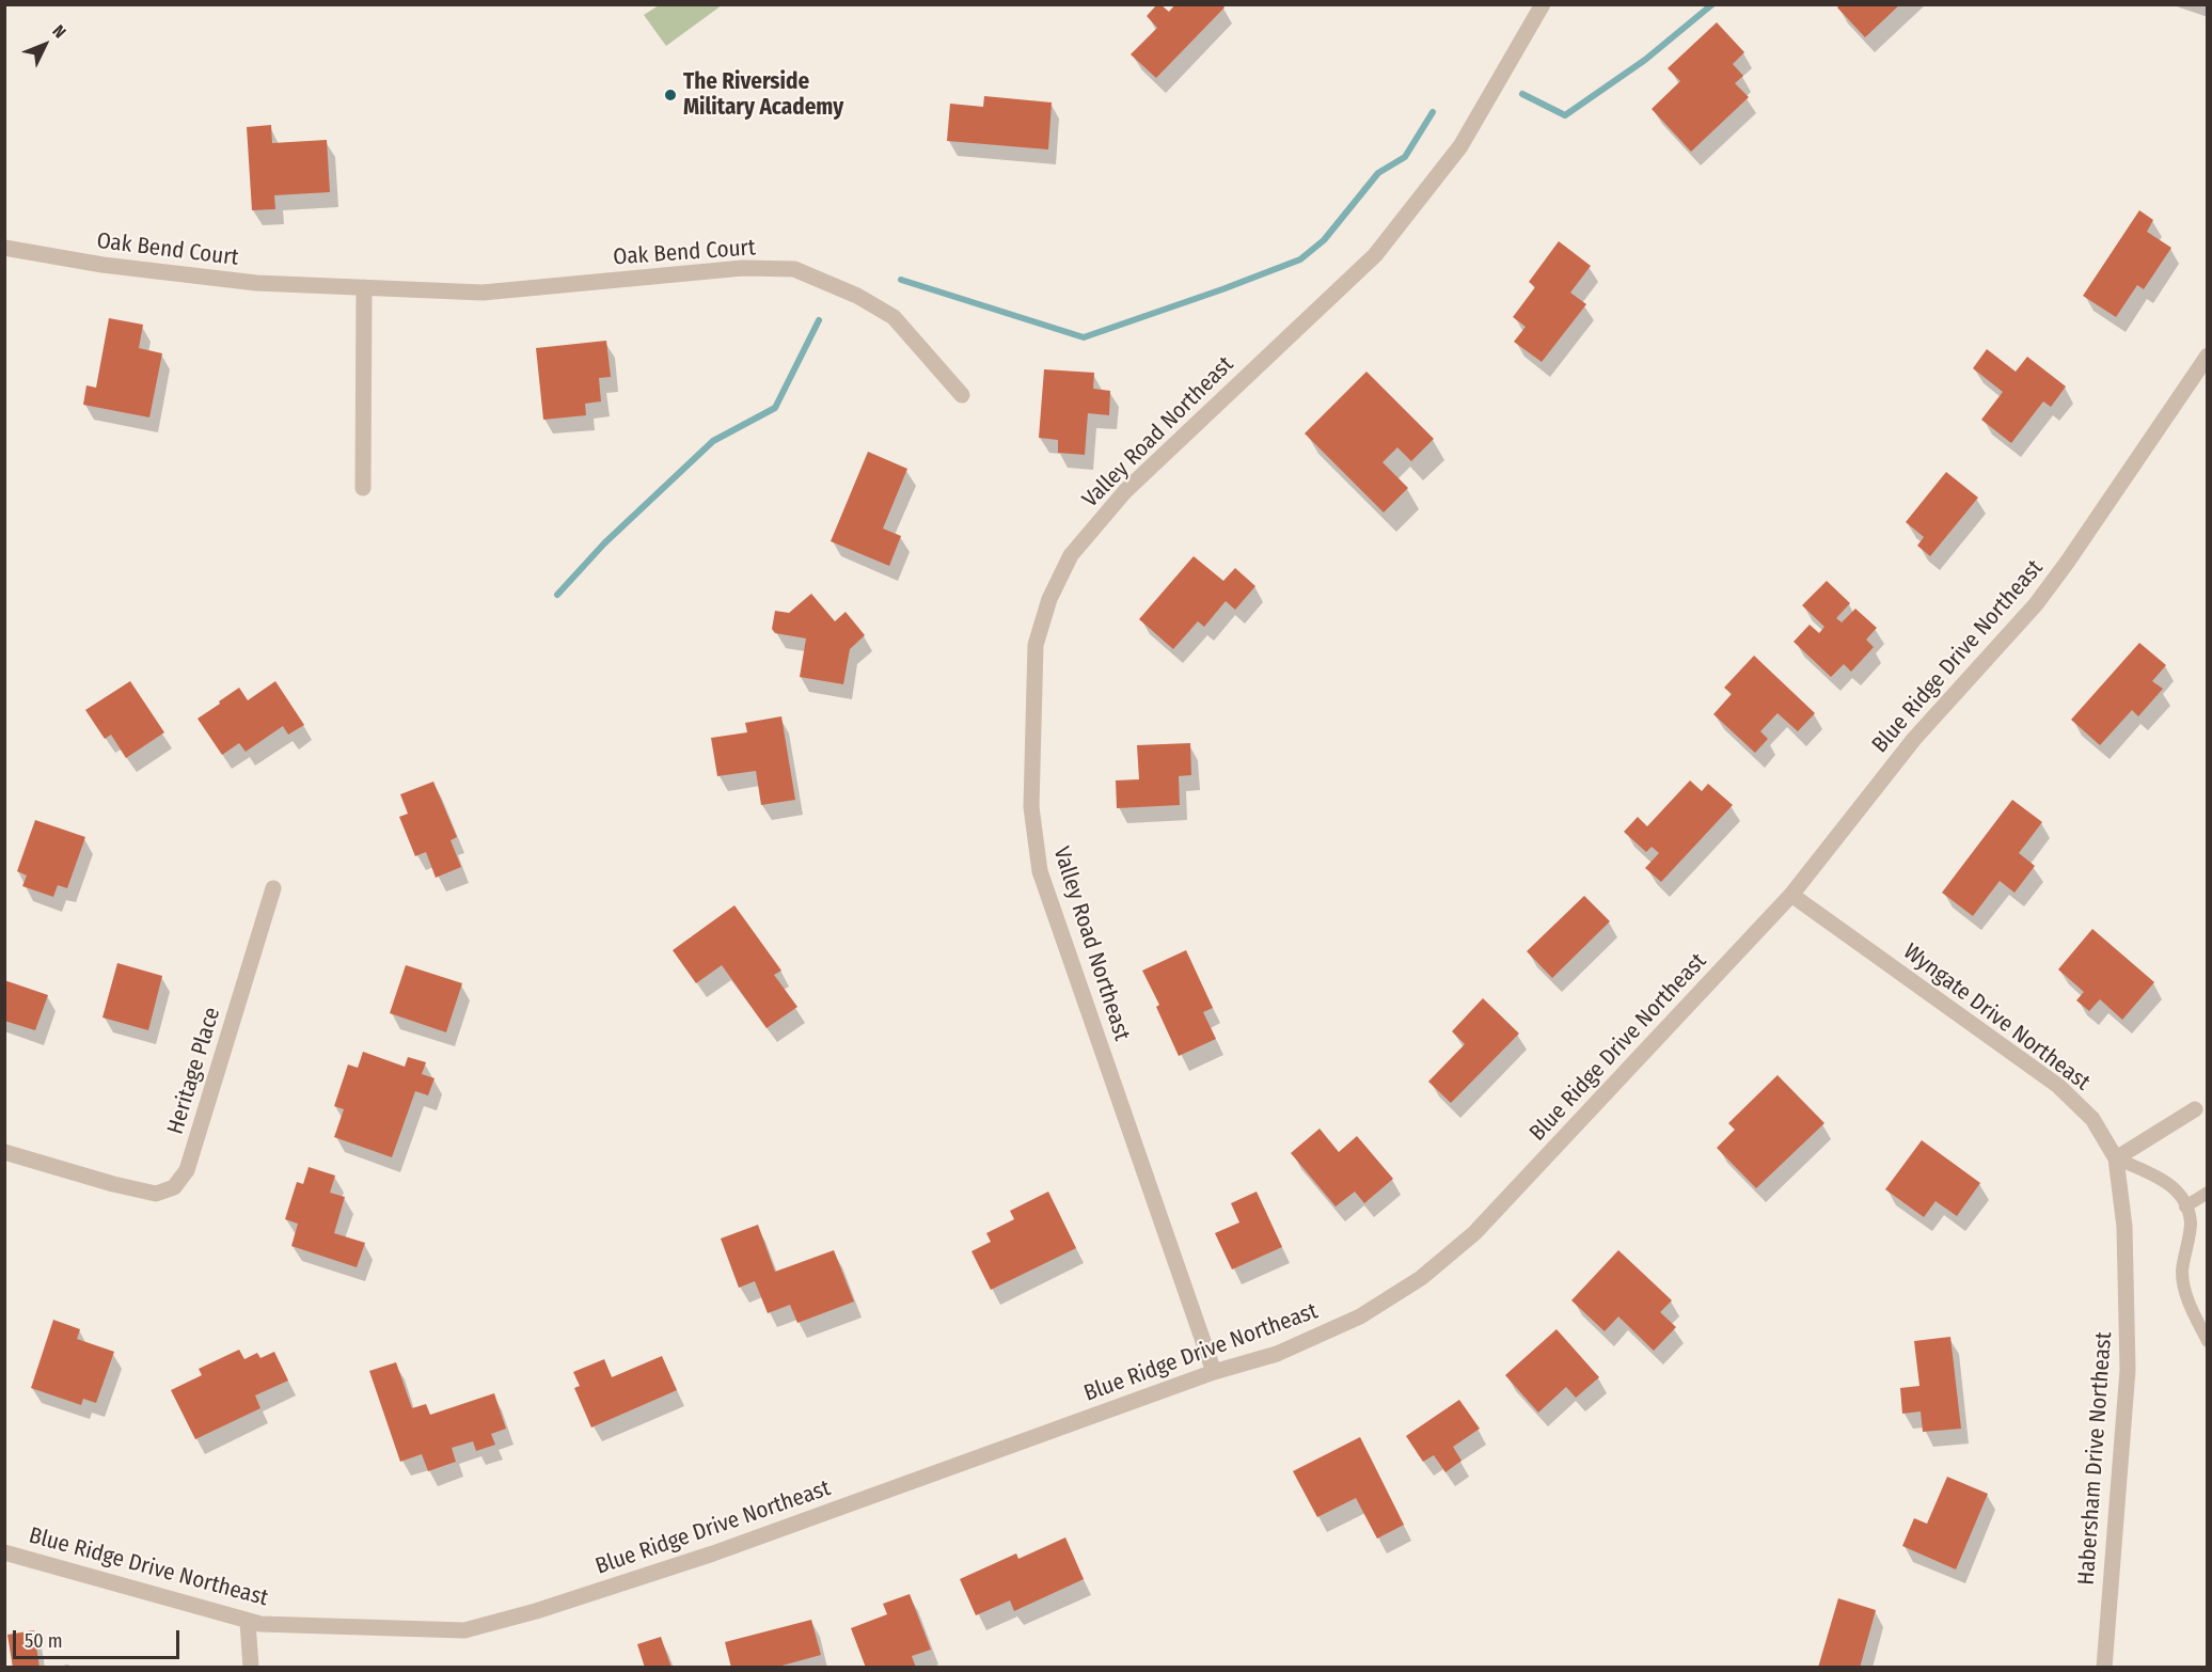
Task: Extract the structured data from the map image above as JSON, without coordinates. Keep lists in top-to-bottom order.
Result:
{
  "streets": {
    "street": [
      "Oak Bend Court",
      "Valley Road Northeast",
      "Blue Ridge Drive Northeast",
      "Wyngate Drive Northeast",
      "Heritage Place",
      "Habersham Drive Northeast"
    ]
  },
  "crossings": [
    ["Valley Road Northeast", "Blue Ridge Drive Northeast"],
    ["Blue Ridge Drive Northeast", "Wyngate Drive Northeast"],
    ["Wyngate Drive Northeast", "Habersham Drive Northeast"]
  ],
  "places": ["The Riverside Military Academy"],
  "scale_bar": "50 m",
  "north": "top right"
}
